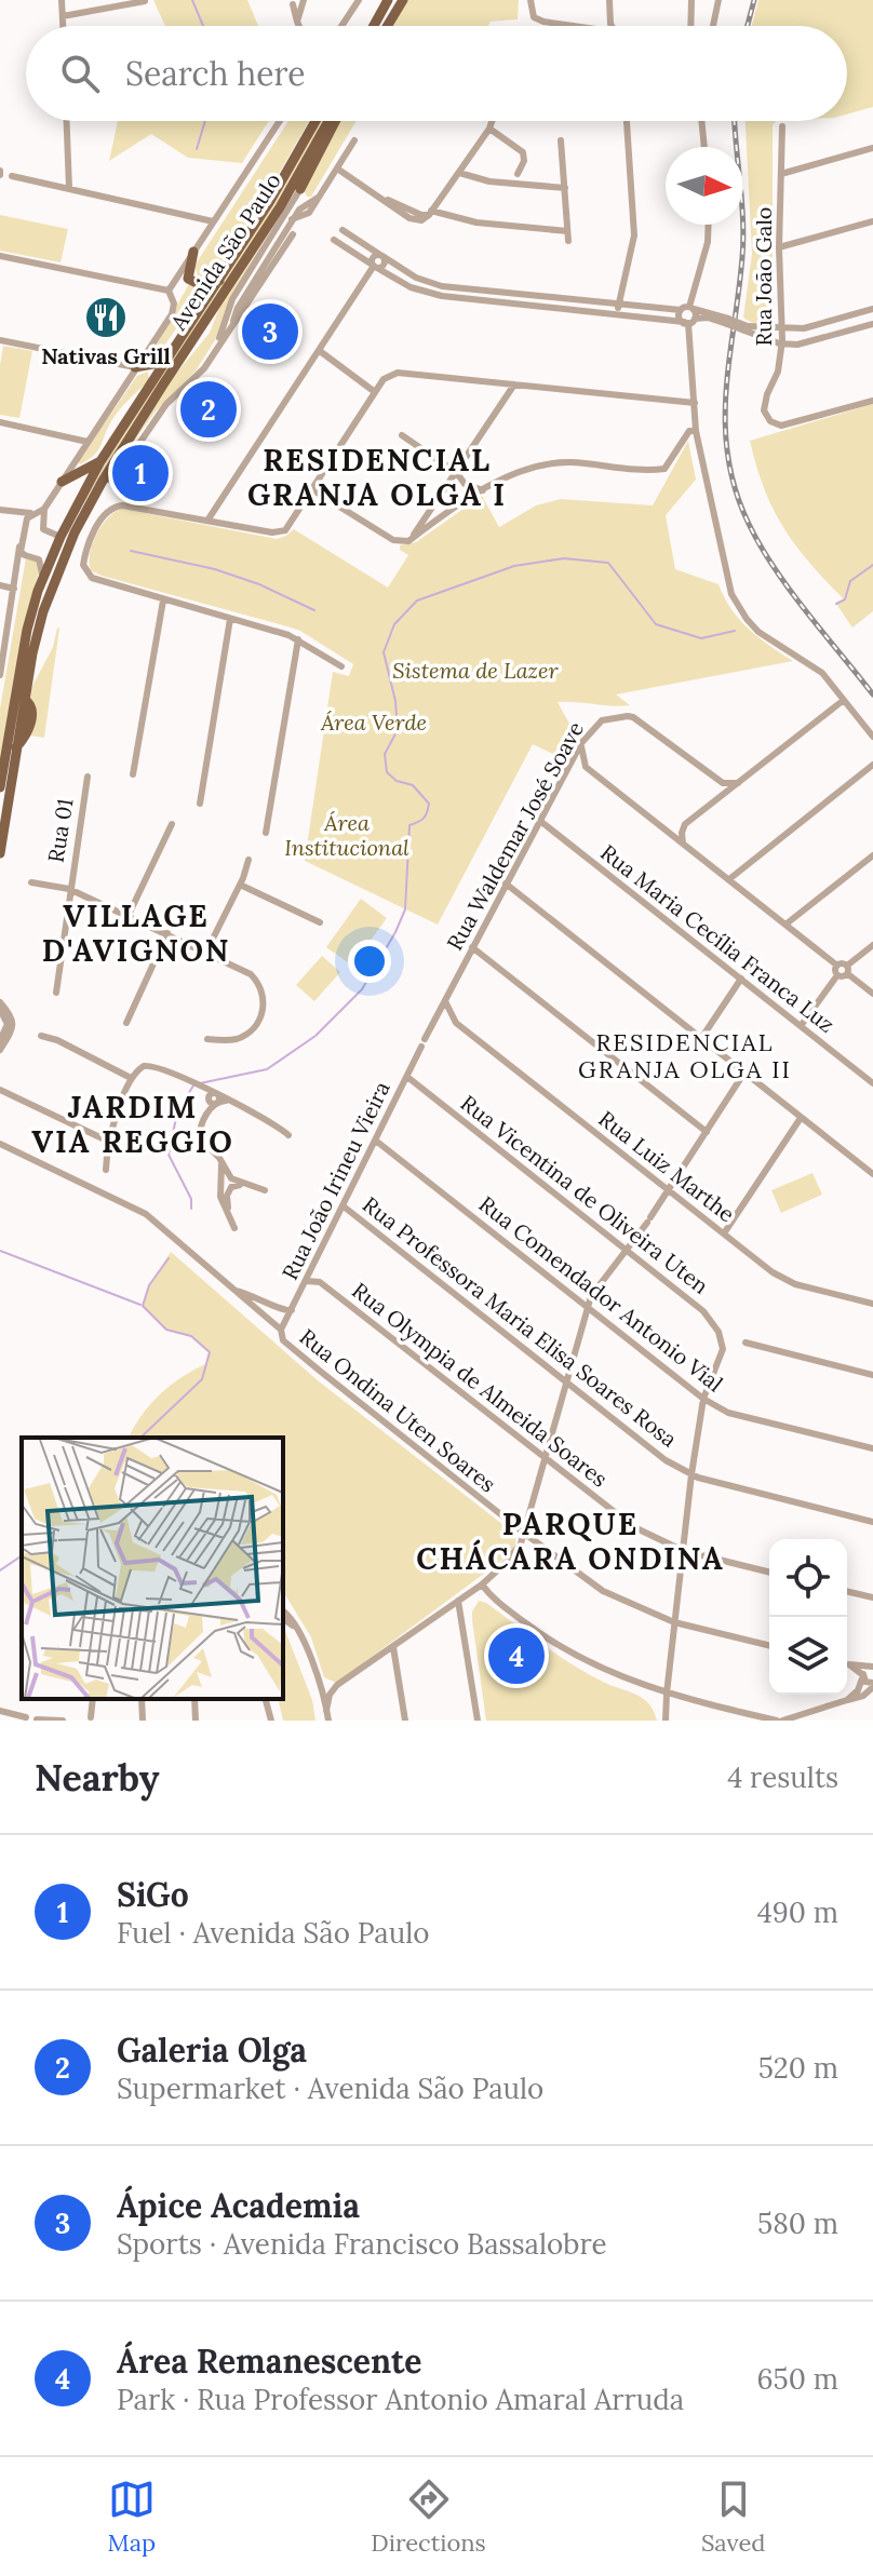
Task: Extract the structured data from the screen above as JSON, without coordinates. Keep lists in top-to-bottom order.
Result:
{
  "streets": {
    "main road": ["Avenida São Paulo"],
    "street": [
      "Rua João Galo",
      "Rua 01",
      "Rua Waldemar José Soave",
      "Rua Maria Cecília Franca Luz",
      "Rua Luiz Marthe",
      "Rua João Irineu Vieira",
      "Rua Vicentina de Oliveira Uten",
      "Rua Comendador Antonio Vial",
      "Rua Professora Maria Elisa Soares Rosa",
      "Rua Olympia de Almeida Soares",
      "Rua Ondina Uten Soares"
    ]
  },
  "crossings": [
    ["Rua Waldemar José Soave", "Rua Maria Cecília Franca Luz"],
    ["Rua Waldemar José Soave", "Rua João Irineu Vieira"],
    ["Rua João Irineu Vieira", "Rua Vicentina de Oliveira Uten"],
    ["Rua João Irineu Vieira", "Rua Comendador Antonio Vial"],
    ["Rua João Irineu Vieira", "Rua Professora Maria Elisa Soares Rosa"],
    ["Rua João Irineu Vieira", "Rua Olympia de Almeida Soares"],
    ["Rua João Irineu Vieira", "Rua Ondina Uten Soares"],
    ["Rua Vicentina de Oliveira Uten", "Rua Comendador Antonio Vial"],
    ["Rua Vicentina de Oliveira Uten", "Rua Professora Maria Elisa Soares Rosa"],
    ["Rua Vicentina de Oliveira Uten", "Rua Olympia de Almeida Soares"],
    ["Rua Vicentina de Oliveira Uten", "Rua Ondina Uten Soares"]
  ],
  "districts": [
    "RESIDENCIAL GRANJA OLGA I",
    "VILLAGE D'AVIGNON",
    "RESIDENCIAL GRANJA OLGA II",
    "JARDIM VIA REGGIO",
    "PARQUE CHÁCARA ONDINA"
  ],
  "parks": ["Sistema de Lazer", "Área Verde", "Área Institucional"],
  "places": {
    "restaurant": ["Nativas Grill"]
  },
  "north": "right",
  "page": {
    "search": "Search here",
    "pins": [
      "3",
      "2",
      "1",
      "4"
    ],
    "heading": ["Nearby", "4 results"],
    "list": [
      {
        "mark": "1",
        "name": "SiGo",
        "note": "Fuel · Avenida São Paulo",
        "value": "490 m"
      },
      {
        "mark": "2",
        "name": "Galeria Olga",
        "note": "Supermarket · Avenida São Paulo",
        "value": "520 m"
      },
      {
        "mark": "3",
        "name": "Ápice Academia",
        "note": "Sports · Avenida Francisco Bassalobre",
        "value": "580 m"
      },
      {
        "mark": "4",
        "name": "Área Remanescente",
        "note": "Park · Rua Professor Antonio Amaral Arruda",
        "value": "650 m"
      }
    ],
    "nav": ["Map", "Directions", "Saved"]
  }
}
